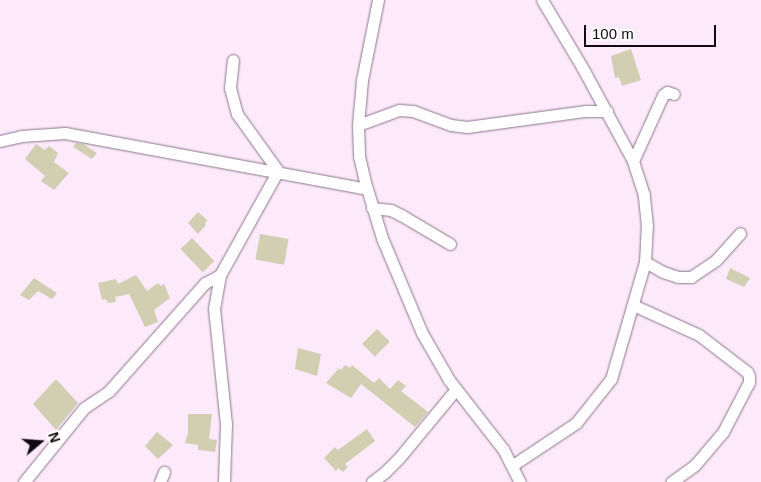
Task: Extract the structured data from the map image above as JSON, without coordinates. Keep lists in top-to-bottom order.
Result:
{
  "scale_bar": "100 m",
  "north": "right"
}
